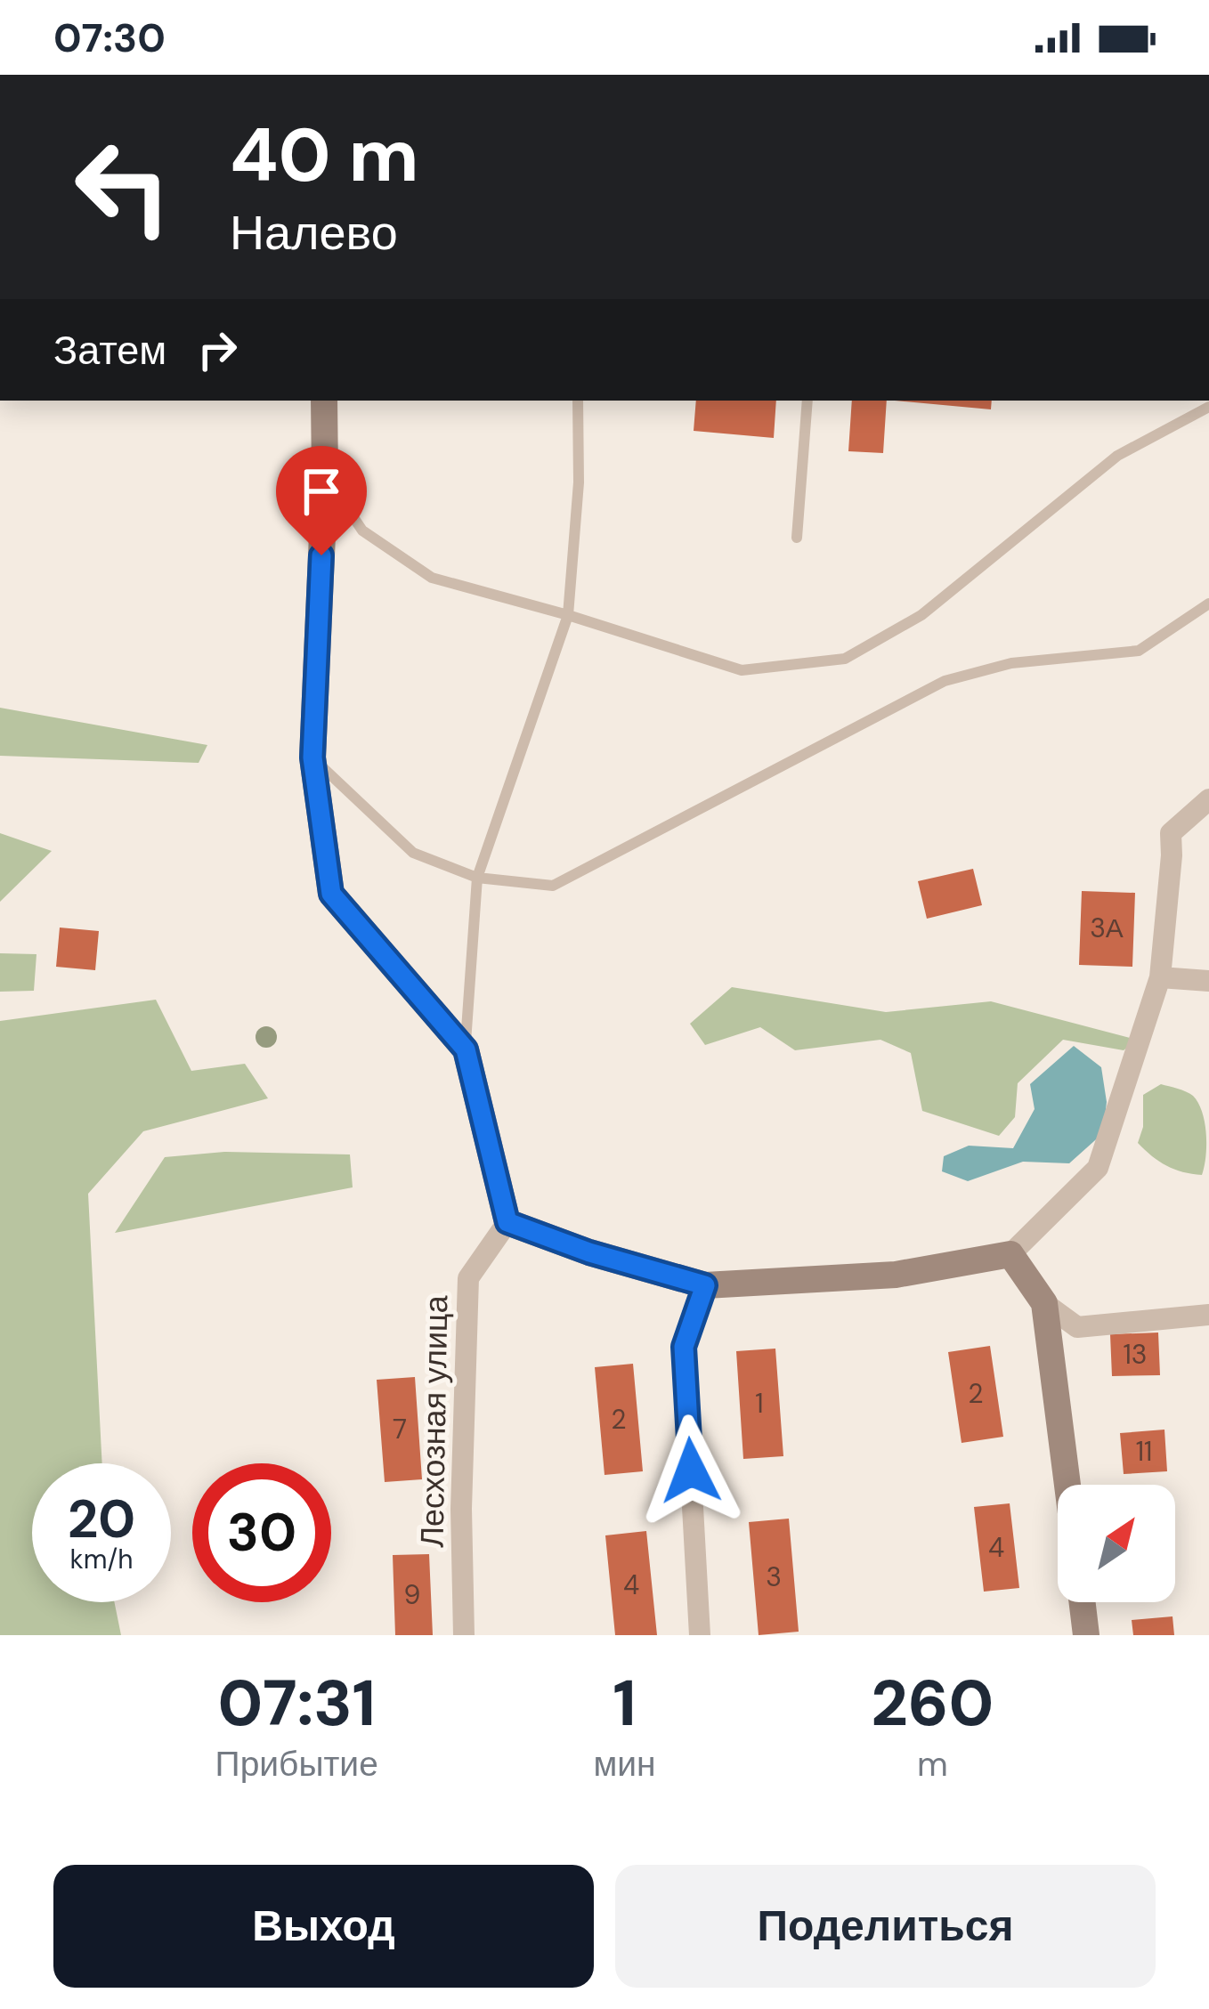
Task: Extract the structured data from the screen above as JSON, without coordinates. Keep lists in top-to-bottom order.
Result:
{
  "streets": {
    "street": ["Лесхозная улица"]
  },
  "house_numbers": [
    "3А",
    "13",
    "2",
    "1",
    "2",
    "7",
    "11",
    "4",
    "3",
    "4",
    "9"
  ],
  "north": "top right",
  "page": {
    "status": "07:30",
    "turn": ["40 m", "Налево"],
    "then": "Затем",
    "speed": "20 km/h",
    "limit": "30",
    "eta": [
      "07:31",
      "Прибытие",
      "1",
      "мин",
      "260",
      "m"
    ],
    "buttons": ["Выход", "Поделиться"]
  }
}
